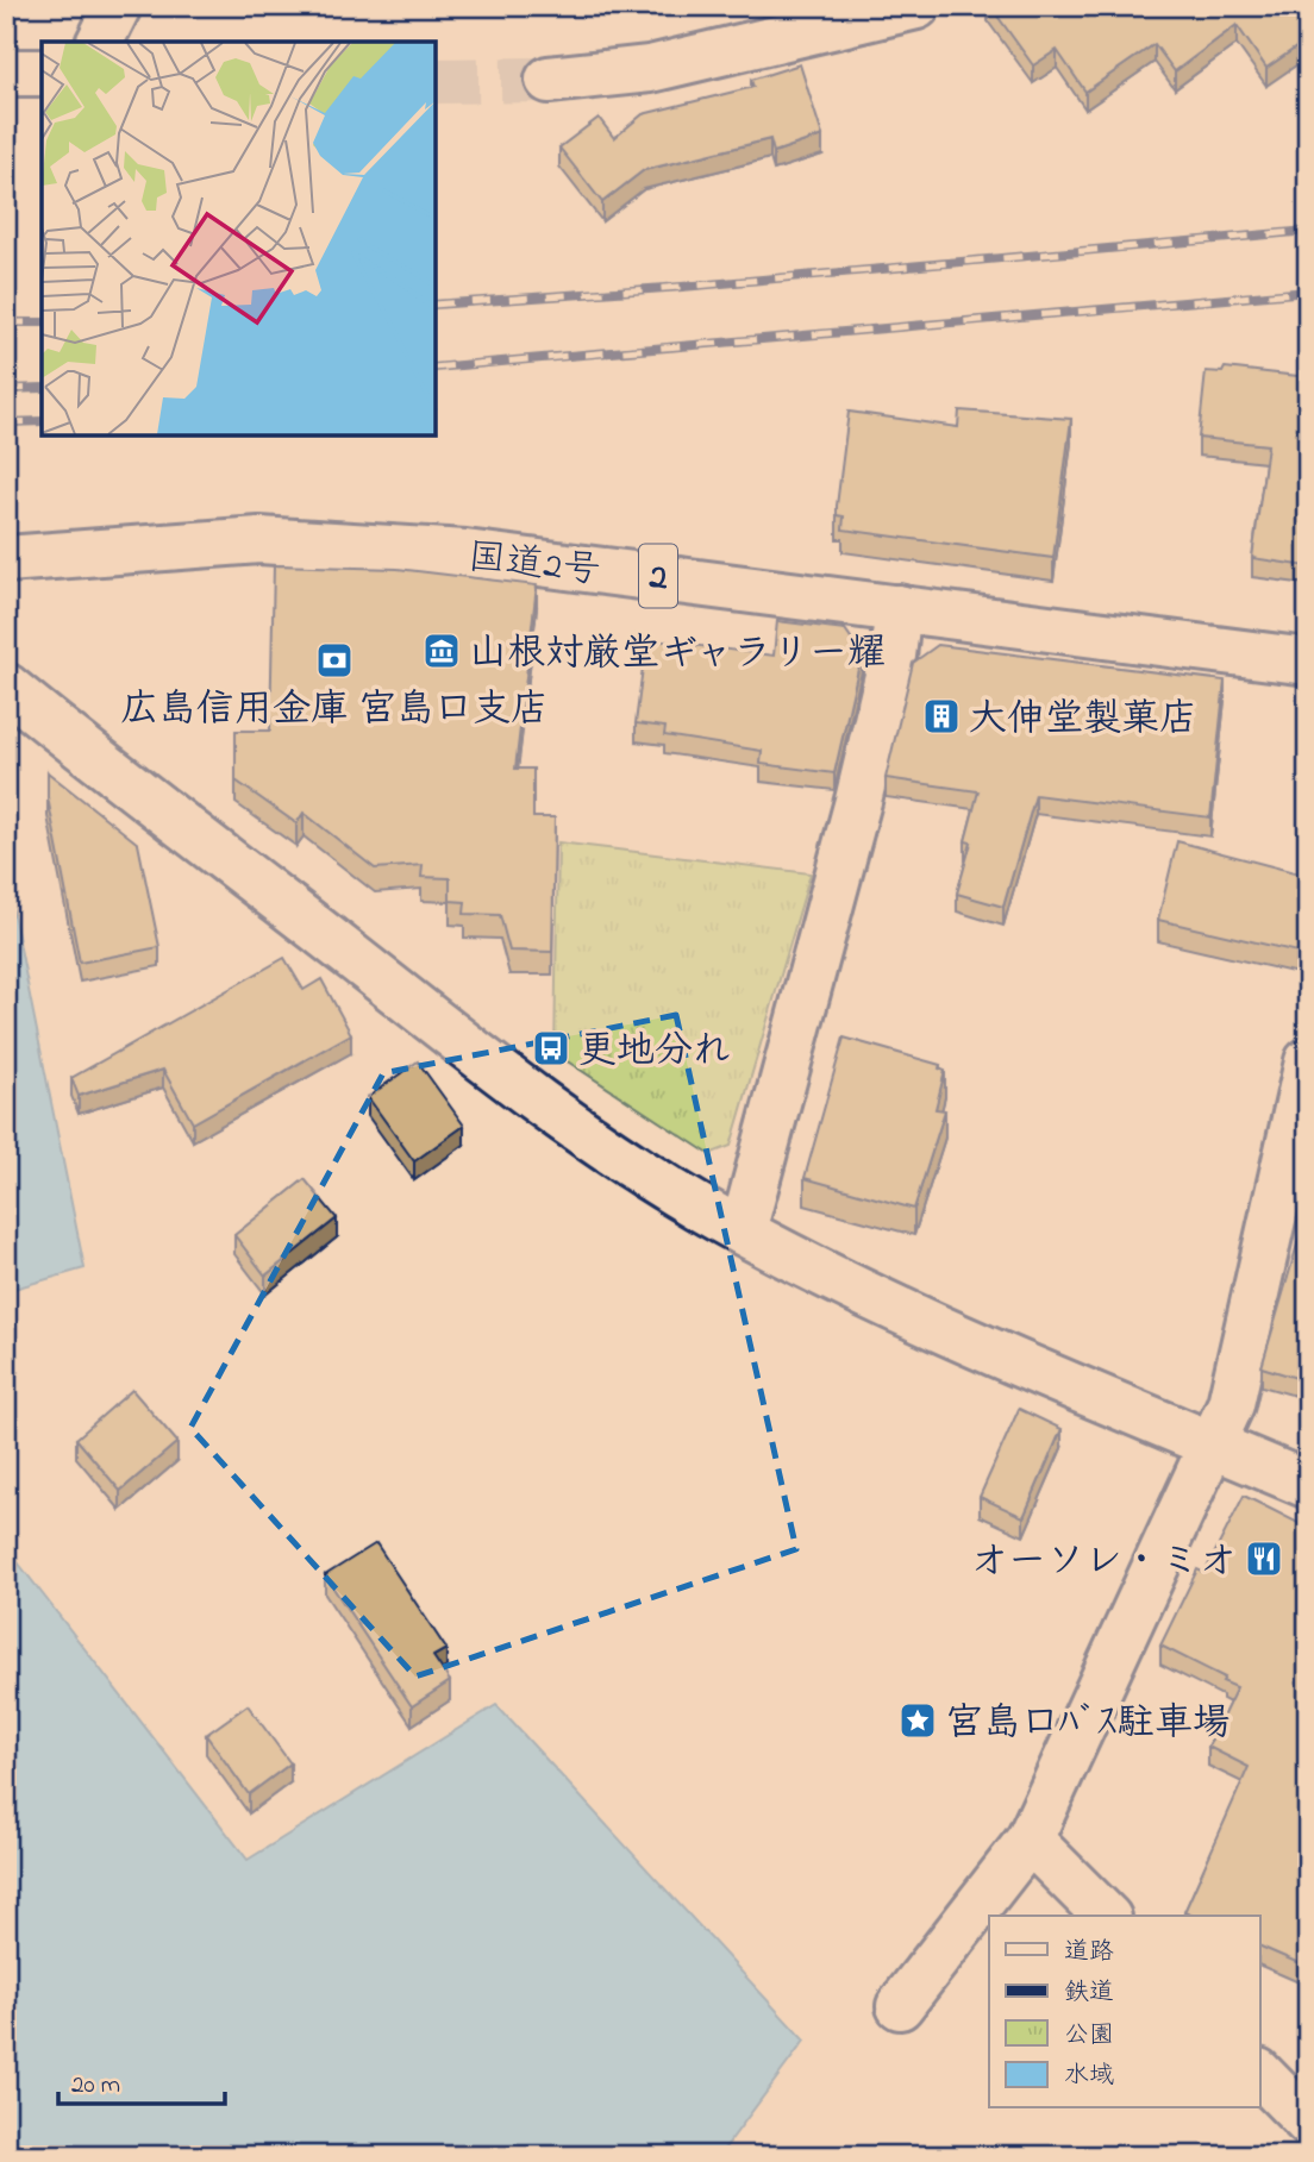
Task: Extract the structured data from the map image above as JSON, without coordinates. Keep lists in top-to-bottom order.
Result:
{
  "streets": {
    "main road": ["国道2号", "2"]
  },
  "places": {
    "museum": ["山根対厳堂ギャラリー耀"],
    "bank": ["広島信用金庫 宮島口支店"],
    "building": ["大伸堂製菓店"],
    "bus stop": ["更地分れ"],
    "restaurant": ["オーソレ・ミオ"],
    "place": ["宮島口ﾊﾞｽ駐車場"]
  },
  "legend": [
    "道路",
    "鉄道",
    "公園",
    "水域"
  ],
  "scale_bar": "20 m"
}
